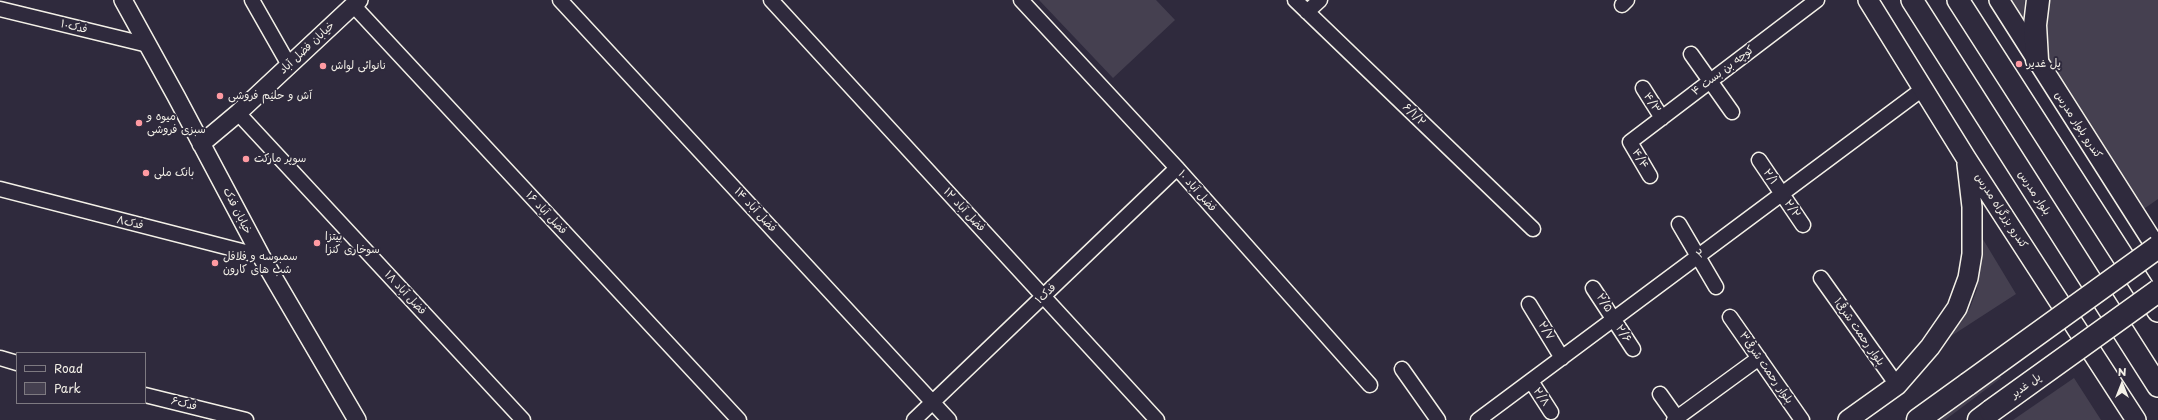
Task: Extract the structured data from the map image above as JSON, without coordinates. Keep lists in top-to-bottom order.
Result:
{
  "streets": {
    "highway": ["پل غدیر"],
    "main road": ["کندرو بلوار مدرس", "بلوار مدرس", "کندرو بزرگراه مدرس"],
    "street": [
      "فدک۱۰",
      "خیابان فضل آباد",
      "کوچه بن بست ۴",
      "۴/۳",
      "۶/۱/۲",
      "۴/۴",
      "۲/۱",
      "فضل آباد ۱۰",
      "۲/۲",
      "فضل آباد ۱۴",
      "فضل آباد ۱۲",
      "خیابان فدک",
      "فضل آباد ۱۶",
      "فدک۸",
      "۲",
      "فضل آباد ۱۸",
      "فدک۱",
      "۲/۵",
      "۲/۷",
      "بلوار رحمت شرقی۱",
      "۲/۶",
      "بلوار رحمت شرقی۳",
      "۲/۸",
      "فدک۶"
    ]
  },
  "crossings": [
    ["فدک۱۰", "خیابان فدک"],
    ["خیابان فضل آباد", "خیابان فدک"],
    ["خیابان فضل آباد", "فضل آباد ۱۶"],
    ["خیابان فضل آباد", "فضل آباد ۱۸"],
    ["کوچه بن بست ۴", "۴/۳"],
    ["کوچه بن بست ۴", "۴/۴"],
    ["۲/۱", "۲/۲"],
    ["۲/۱", "۲"],
    ["فضل آباد ۱۰", "فدک۱"],
    ["۲/۲", "۲"],
    ["فضل آباد ۱۴", "فدک۱"],
    ["فضل آباد ۱۲", "فدک۱"],
    ["خیابان فدک", "فدک۸"],
    ["کندرو بزرگراه مدرس", "۲"],
    ["۲", "۲/۵"],
    ["۲", "۲/۷"],
    ["۲", "۲/۶"],
    ["۲", "۲/۸"],
    ["۲/۵", "۲/۶"]
  ],
  "places": [
    "پل غدیر",
    "نانوائی لواش",
    "آش و حلیم فروشی",
    "میوه و سبزی فروشی",
    "سوپر مارکت",
    "بانک ملی",
    "پيتزا سوخارى كنزا",
    "سمبوسه و فلافل شب های کارون"
  ],
  "legend": ["Road", "Park"],
  "north": "top"
}
